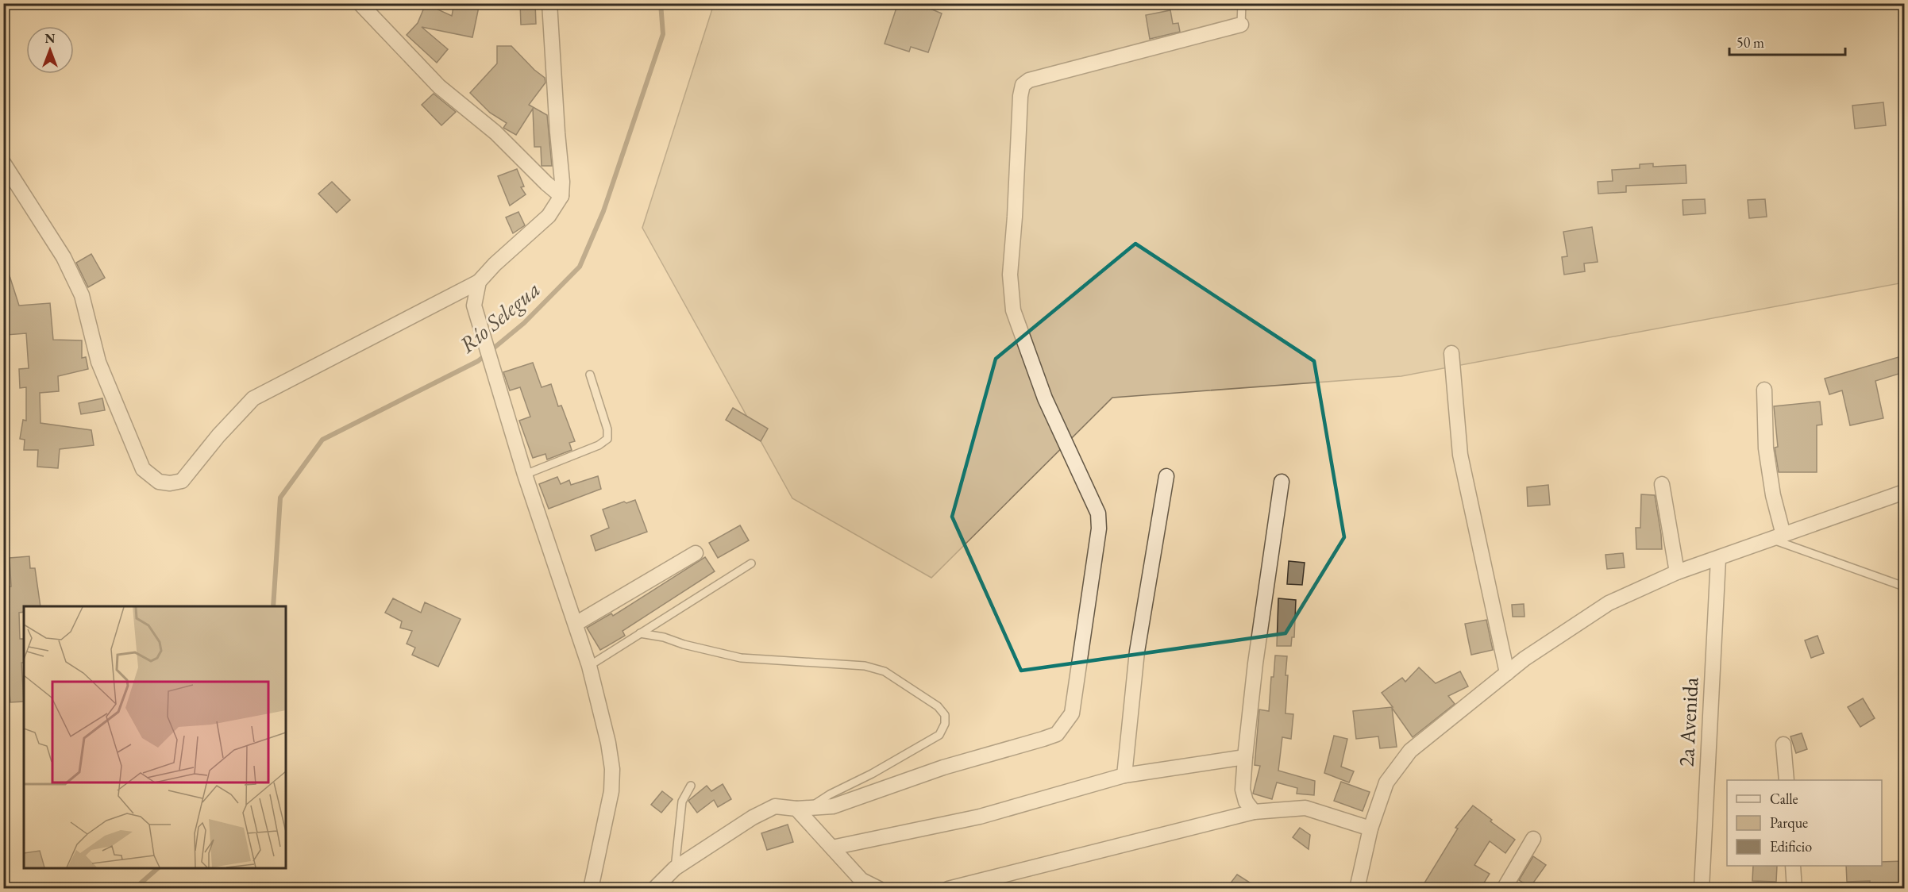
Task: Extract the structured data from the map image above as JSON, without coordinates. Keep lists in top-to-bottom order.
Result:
{
  "streets": {
    "street": ["2a Avenida"]
  },
  "water": ["Río Selegua"],
  "legend": ["Calle", "Parque", "Edificio"],
  "scale_bar": "50 m",
  "north": "top"
}
